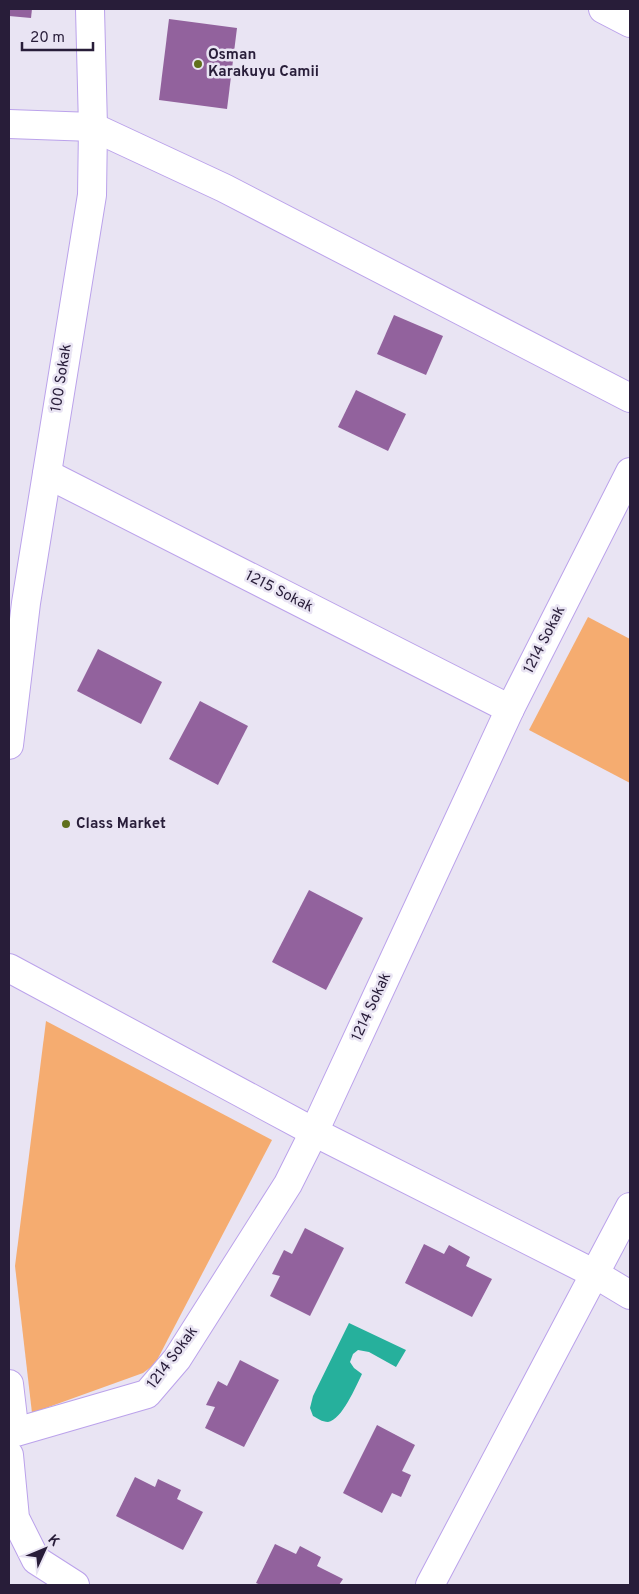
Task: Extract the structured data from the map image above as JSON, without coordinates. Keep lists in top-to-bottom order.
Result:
{
  "streets": {
    "street": ["100 Sokak", "1215 Sokak", "1214 Sokak"]
  },
  "crossings": [
    ["100 Sokak", "1215 Sokak"],
    ["1215 Sokak", "1214 Sokak"]
  ],
  "places": ["Osman Karakuyu Camii", "Class Market"],
  "scale_bar": "20 m",
  "north": "top right"
}
